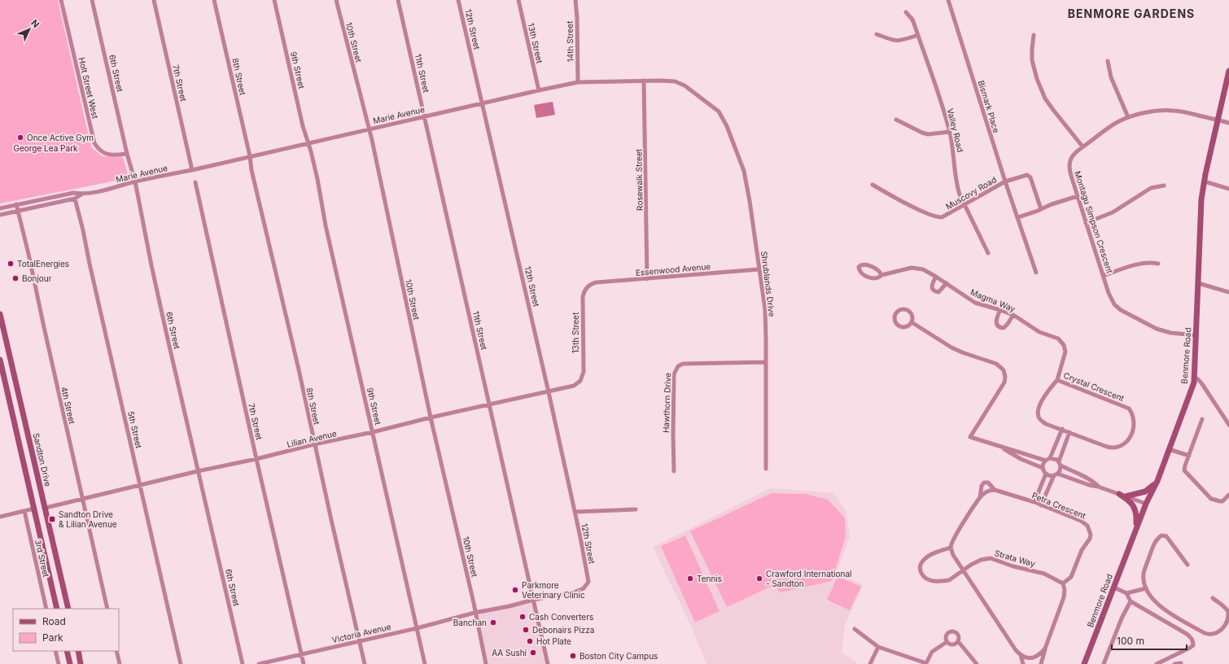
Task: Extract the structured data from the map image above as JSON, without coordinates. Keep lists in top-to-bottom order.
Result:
{
  "streets": {
    "street": [
      "12th Street",
      "14th Street",
      "10th Street",
      "13th Street",
      "9th Street",
      "6th Street",
      "11th Street",
      "8th Street",
      "7th Street",
      "Holt Street West",
      "Bismark Place",
      "Marie Avenue",
      "Valley Road",
      "Rosewalk Street",
      "Muscovy Road",
      "Montagu Simpson Crescent",
      "Essenwood Avenue",
      "Shrublands Drive",
      "Magma Way",
      "Benmore Road",
      "Crystal Crescent",
      "Hawthorn Drive",
      "4th Street",
      "5th Street",
      "Lilian Avenue",
      "Sandton Drive",
      "Petra Crescent",
      "3rd Street",
      "Strata Way",
      "Victoria Avenue"
    ]
  },
  "crossings": [
    ["12th Street", "11th Street"],
    ["12th Street", "Marie Avenue"],
    ["12th Street", "Lilian Avenue"],
    ["14th Street", "Marie Avenue"],
    ["10th Street", "Marie Avenue"],
    ["10th Street", "Lilian Avenue"],
    ["10th Street", "Victoria Avenue"],
    ["13th Street", "Marie Avenue"],
    ["13th Street", "Essenwood Avenue"],
    ["13th Street", "Lilian Avenue"],
    ["9th Street", "Marie Avenue"],
    ["9th Street", "Lilian Avenue"],
    ["9th Street", "Victoria Avenue"],
    ["6th Street", "Holt Street West"],
    ["6th Street", "Marie Avenue"],
    ["6th Street", "Lilian Avenue"],
    ["11th Street", "Marie Avenue"],
    ["11th Street", "Lilian Avenue"],
    ["8th Street", "Marie Avenue"],
    ["8th Street", "Lilian Avenue"],
    ["8th Street", "Victoria Avenue"],
    ["7th Street", "Marie Avenue"],
    ["7th Street", "Lilian Avenue"],
    ["7th Street", "Victoria Avenue"],
    ["Bismark Place", "Muscovy Road"],
    ["Marie Avenue", "Rosewalk Street"],
    ["Marie Avenue", "Shrublands Drive"],
    ["Marie Avenue", "4th Street"],
    ["Marie Avenue", "5th Street"],
    ["Valley Road", "Muscovy Road"],
    ["Rosewalk Street", "Essenwood Avenue"],
    ["Montagu Simpson Crescent", "Benmore Road"],
    ["Essenwood Avenue", "Shrublands Drive"],
    ["Shrublands Drive", "Hawthorn Drive"],
    ["Magma Way", "Crystal Crescent"],
    ["4th Street", "Lilian Avenue"],
    ["5th Street", "Lilian Avenue"],
    ["Lilian Avenue", "Sandton Drive"],
    ["Petra Crescent", "Strata Way"]
  ],
  "districts": ["BENMORE GARDENS"],
  "parks": ["George Lea Park"],
  "places": {
    "other": [
      "Once Active Gym",
      "TotalEnergies",
      "Bonjour",
      "Tennis",
      "Crawford International - Sandton",
      "Parkmore Veterinary Clinic",
      "Cash Converters",
      "Banchan",
      "Debonairs Pizza",
      "Hot Plate",
      "AA Sushi",
      "Boston City Campus"
    ],
    "transit": ["Sandton Drive & Lilian Avenue"]
  },
  "legend": ["Road", "Park"],
  "scale_bar": "100 m",
  "north": "top right"
}
